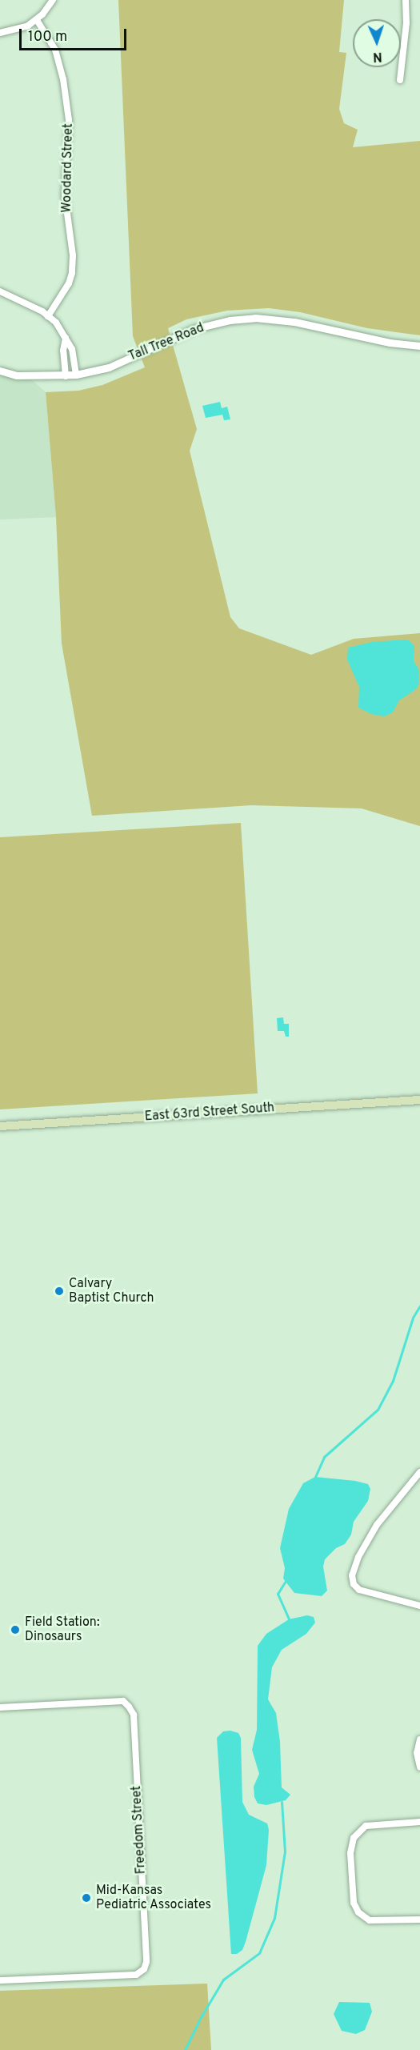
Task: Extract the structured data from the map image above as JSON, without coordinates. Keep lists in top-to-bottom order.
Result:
{
  "streets": {
    "main road": ["East 63rd Street South"],
    "street": ["Woodard Street", "Tall Tree Road", "Freedom Street"]
  },
  "places": ["Calvary Baptist Church", "Field Station: Dinosaurs", "Mid-Kansas Pediatric Associates"],
  "scale_bar": "100 m",
  "north": "bottom"
}
